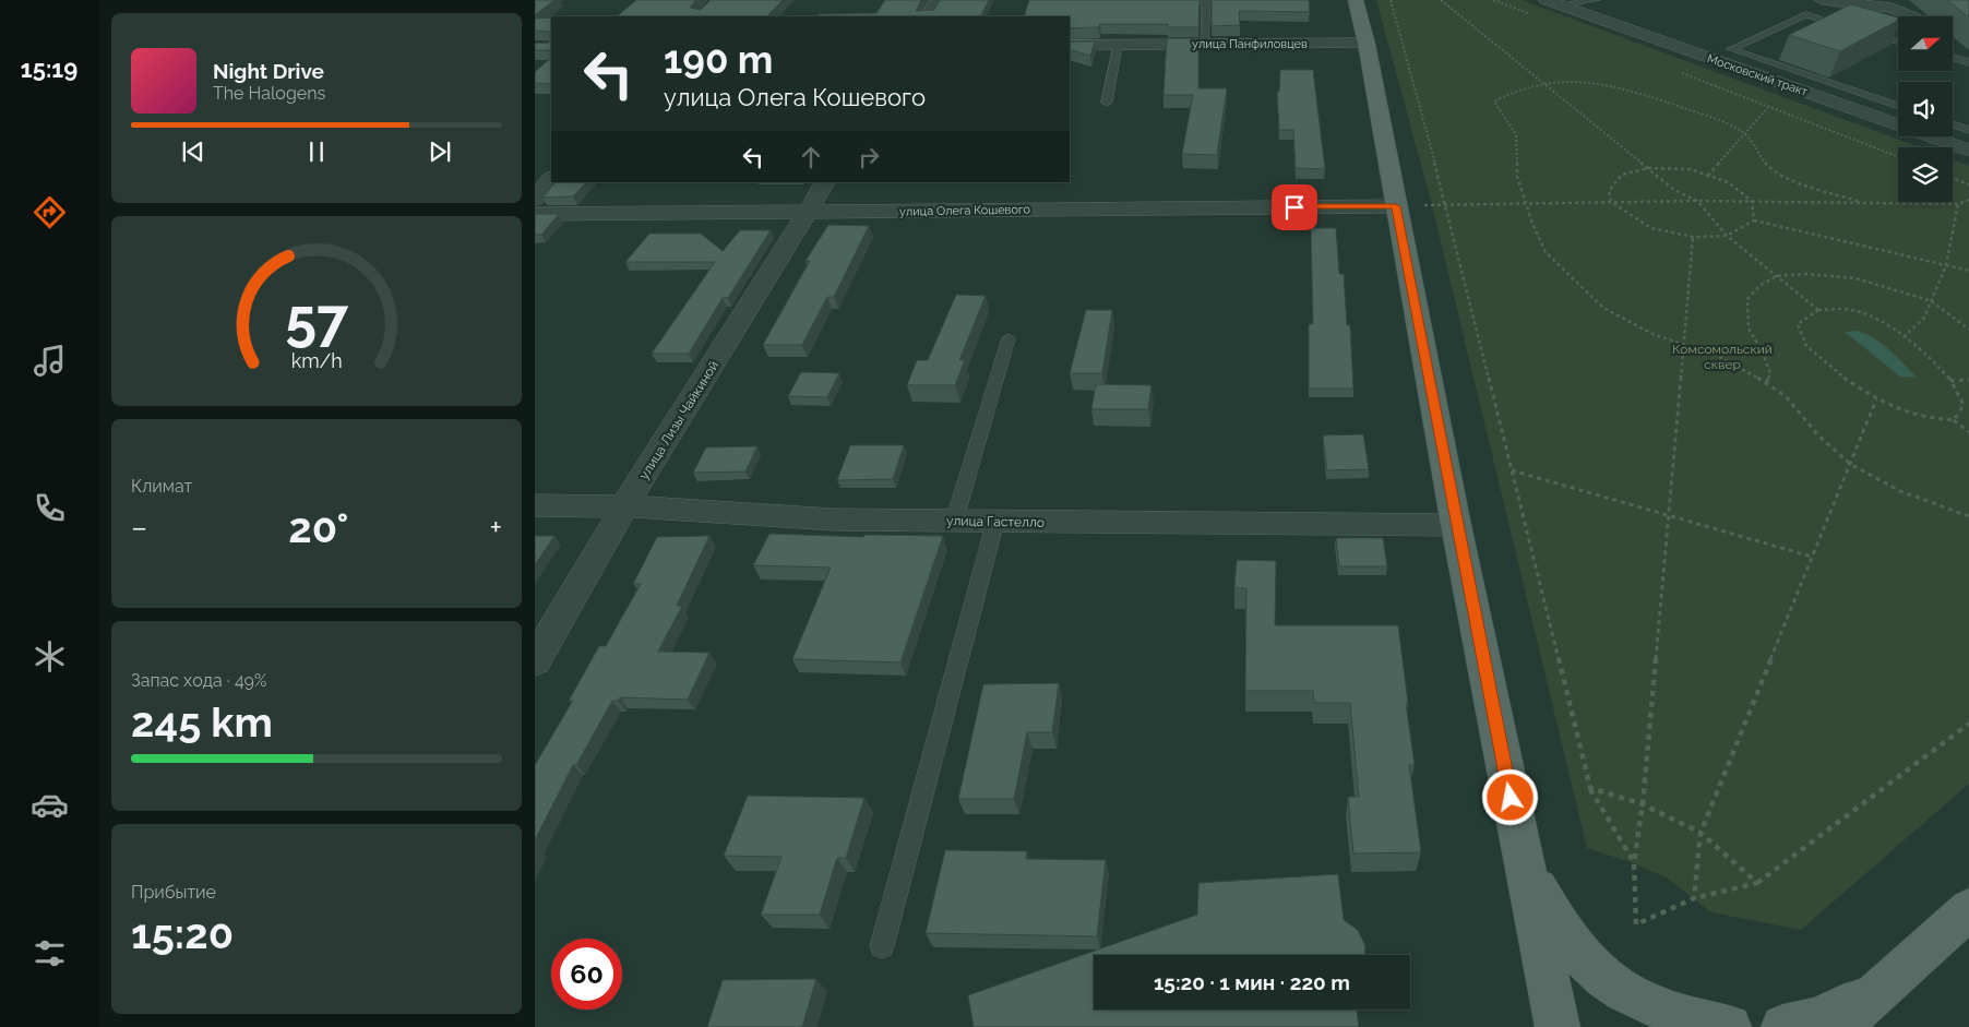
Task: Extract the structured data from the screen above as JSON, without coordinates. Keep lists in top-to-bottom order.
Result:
{
  "streets": {
    "street": [
      "улица Панфиловцев",
      "Московский тракт",
      "улица Олега Кошевого",
      "улица Лизы Чайкиной",
      "улица Гастелло"
    ]
  },
  "crossings": [
    ["улица Олега Кошевого", "улица Лизы Чайкиной"],
    ["улица Лизы Чайкиной", "улица Гастелло"]
  ],
  "parks": ["Комсомольский сквер"],
  "north": "right",
  "page": {
    "tabs": "15:19",
    "turn": ["190 m", "улица Олега Кошевого"],
    "song": ["Night Drive", "The Halogens"],
    "tile": [
      "Климат",
      ["Запас хода · 49%", "245 km"],
      ["Прибытие", "15:20"]
    ],
    "heat": ["−", "20°", "+"],
    "limit": "60",
    "trip": "15:20 · 1 мин · 220 m",
    "gauge": ["57", "km/h"]
  }
}
